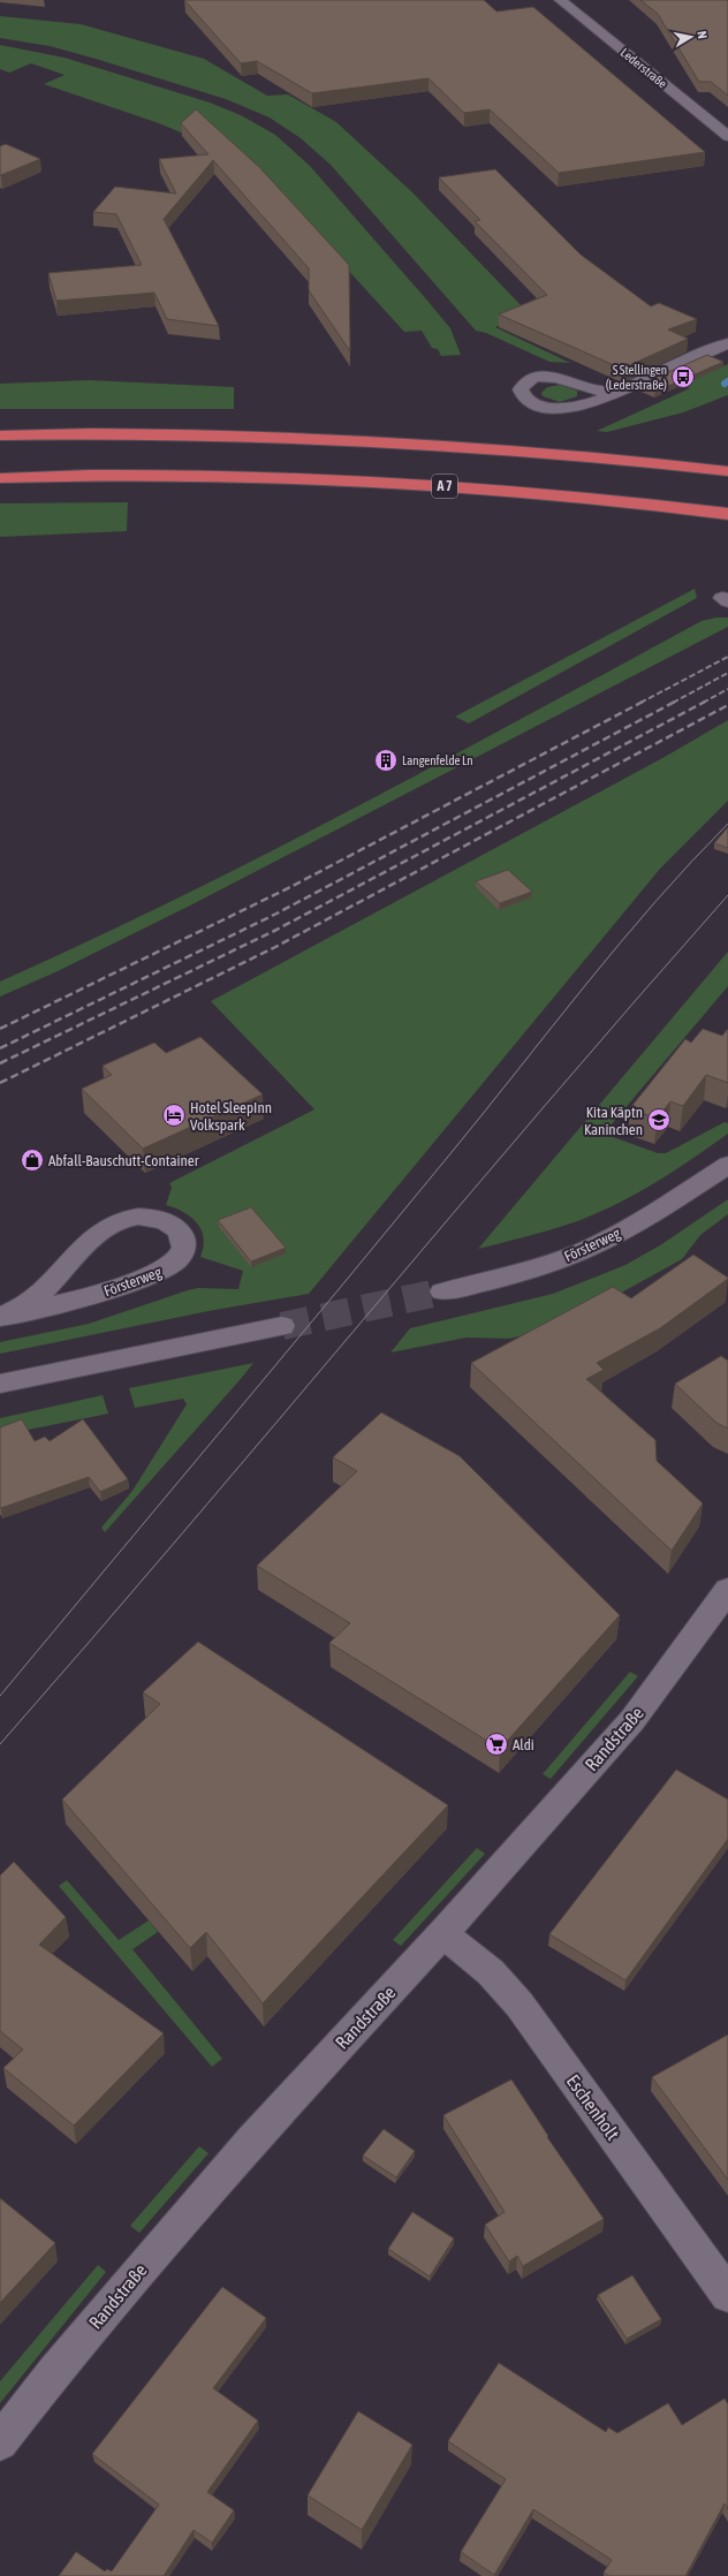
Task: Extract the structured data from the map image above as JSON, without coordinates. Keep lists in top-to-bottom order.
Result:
{
  "streets": {
    "highway": ["A 7"],
    "street": [
      "Lederstraße",
      "Försterweg",
      "Randstraße",
      "Eschenholt"
    ]
  },
  "crossings": [
    ["Randstraße", "Eschenholt"]
  ],
  "places": {
    "bus stop": ["S Stellingen (Lederstraße)"],
    "building": ["Langenfelde Ln"],
    "hotel": ["Hotel SleepInn Volkspark"],
    "school or university": ["Kita Käptn Kaninchen"],
    "shop": ["Abfall-Bauschutt-Container"],
    "supermarket": ["Aldi"]
  },
  "north": "right"
}
